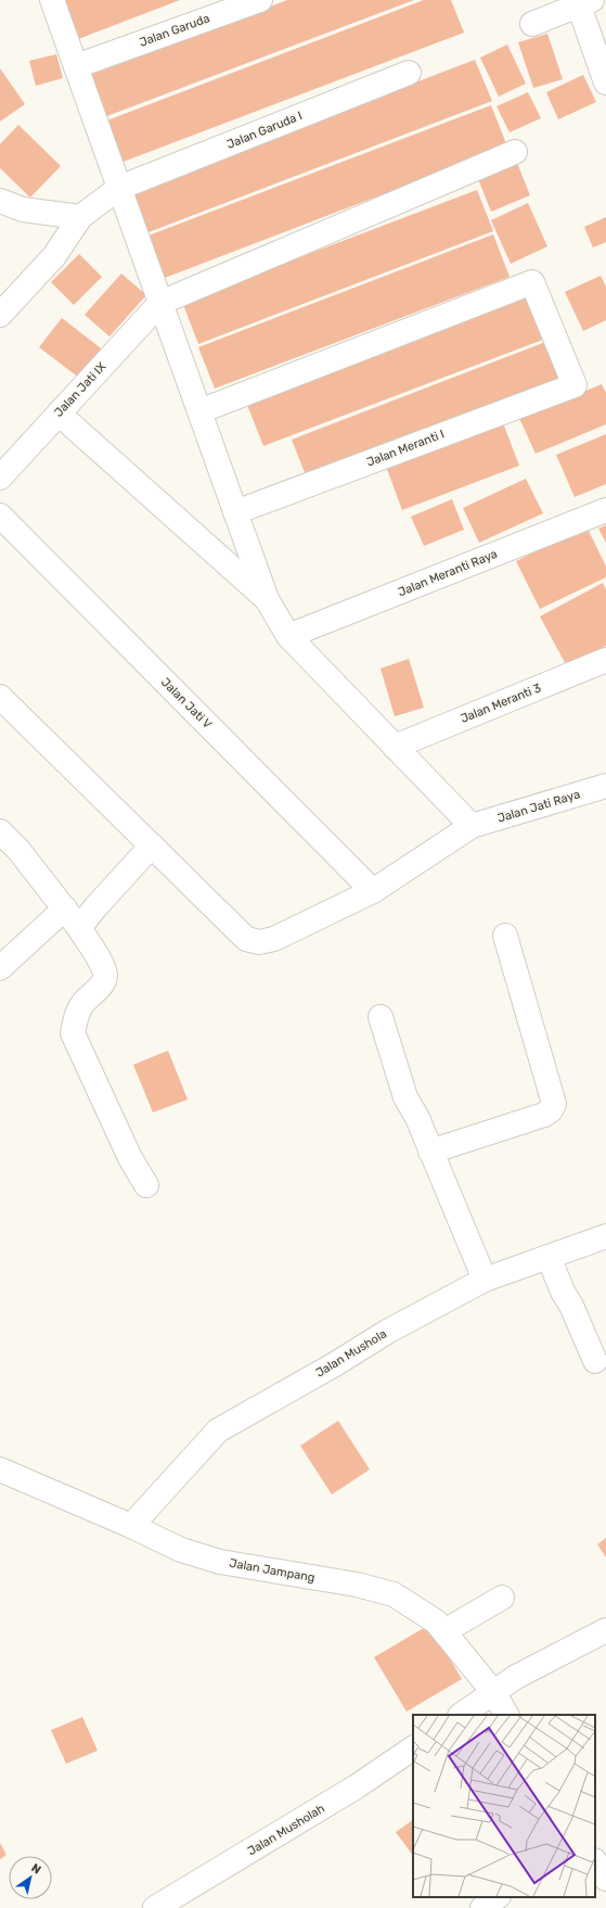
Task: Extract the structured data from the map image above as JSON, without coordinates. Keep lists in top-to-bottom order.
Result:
{
  "streets": {
    "street": [
      "Jalan Garuda",
      "Jalan Garuda I",
      "Jalan Jati IX",
      "Jalan Meranti I",
      "Jalan Meranti Raya",
      "Jalan Jati V",
      "Jalan Meranti 3",
      "Jalan Jati Raya",
      "Jalan Mushola",
      "Jalan Jampang",
      "Jalan Musholah"
    ]
  },
  "crossings": [
    ["Jalan Jati V", "Jalan Jati Raya"],
    ["Jalan Mushola", "Jalan Jampang"]
  ],
  "north": "top right"
}
